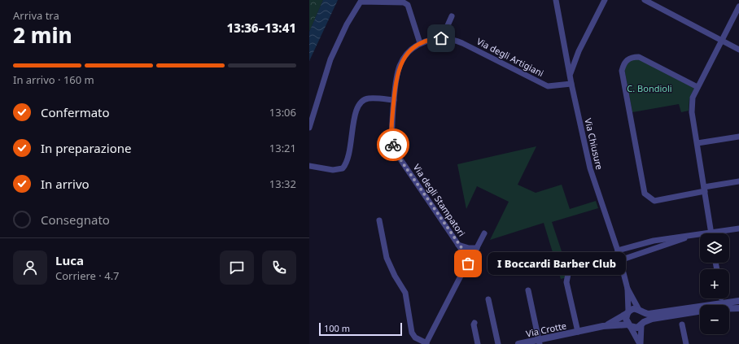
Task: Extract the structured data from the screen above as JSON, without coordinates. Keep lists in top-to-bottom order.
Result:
{
  "streets": {
    "street": [
      "Via degli Artigiani",
      "Via Chiusure",
      "Via degli Stampatori",
      "Via Crotte"
    ]
  },
  "crossings": [
    ["Via degli Artigiani", "Via Chiusure"],
    ["Via degli Artigiani", "Via degli Stampatori"],
    ["Via Chiusure", "Via Crotte"]
  ],
  "parks": ["C. Bondioli"],
  "places": ["I Boccardi Barber Club"],
  "scale_bar": "100 m",
  "page": {
    "heading": ["2 min", "Arriva tra", "13:36–13:41"],
    "panel": ["Luca", "Corriere · 4.7"],
    "bar": "In arrivo · 160 m",
    "list": [
      ["Confermato", "13:06"],
      ["In preparazione", "13:21"],
      ["In arrivo", "13:32"],
      "Consegnato"
    ],
    "map_buttons": ["+", "−"],
    "bubble": "I Boccardi Barber Club",
    "scale": "100 m"
  }
}
